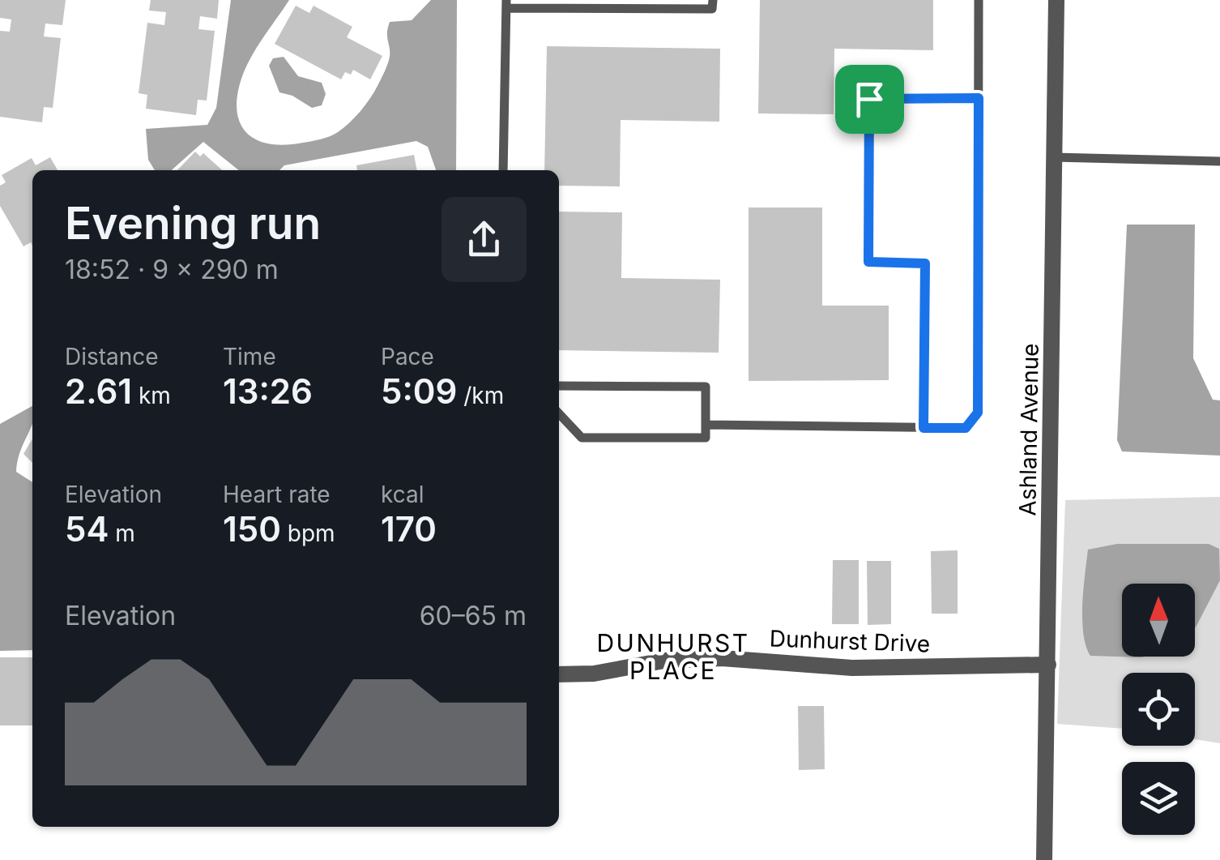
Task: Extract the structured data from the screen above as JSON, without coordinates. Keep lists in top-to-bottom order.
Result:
{
  "streets": {
    "street": ["Ashland Avenue", "Dunhurst Drive"]
  },
  "crossings": [
    ["Ashland Avenue", "Dunhurst Drive"]
  ],
  "districts": ["DUNHURST PLACE"],
  "north": "top",
  "page": {
    "heading": ["Evening run", "18:52 · 9 × 290 m"],
    "stats": [
      ["Distance", "2.61 km"],
      ["Time", "13:26"],
      ["Pace", "5:09 /km"],
      ["Elevation", "54 m"],
      ["Heart rate", "150 bpm"],
      ["kcal", "170"]
    ],
    "chart": ["Elevation", "60–65 m"]
  }
}
